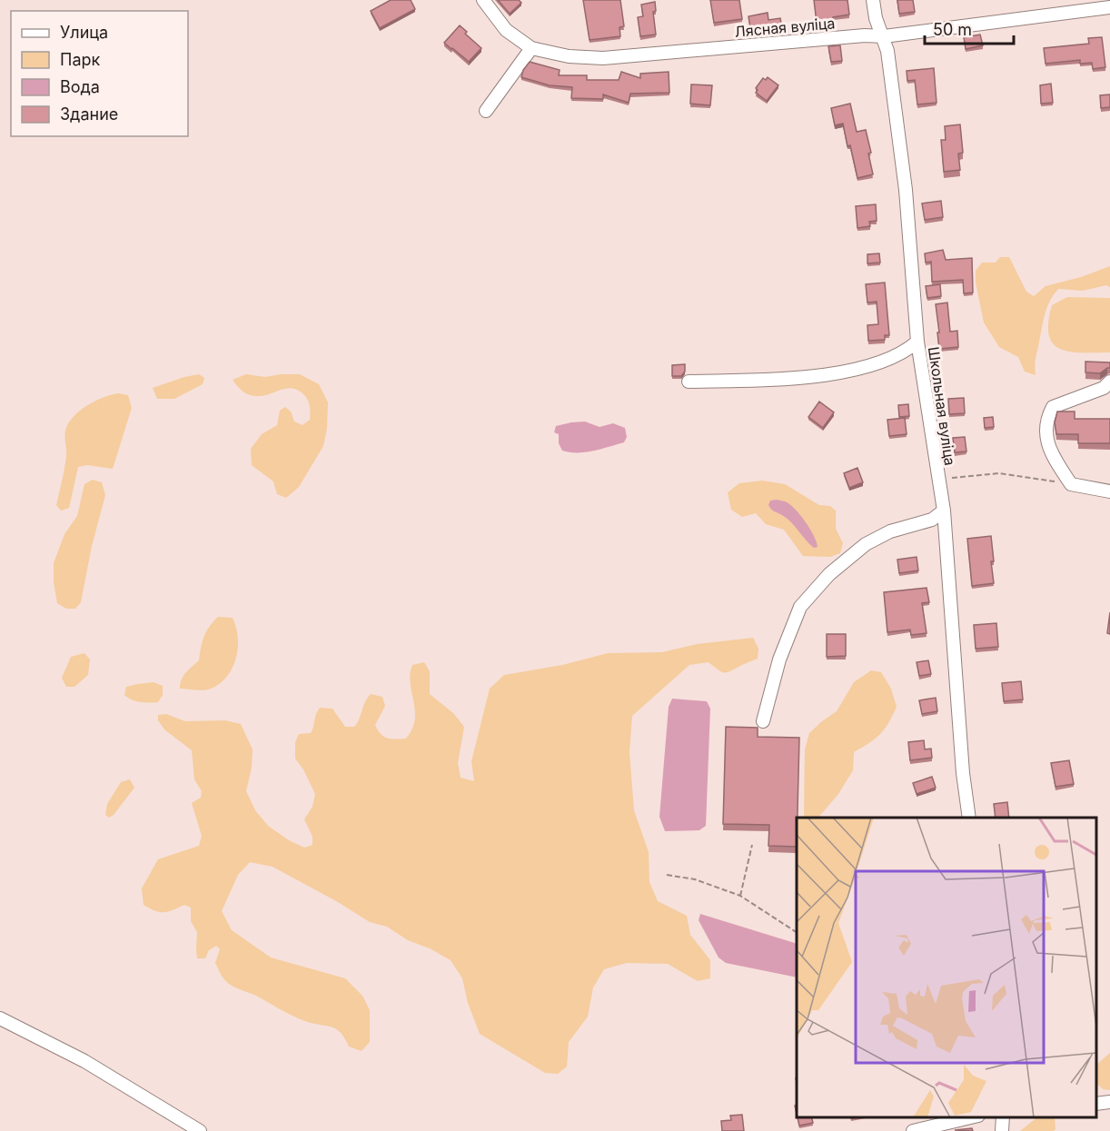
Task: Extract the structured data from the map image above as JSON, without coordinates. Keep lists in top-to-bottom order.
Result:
{
  "streets": {
    "street": ["Лясная вуліца", "Школьная вуліца"]
  },
  "crossings": [
    ["Лясная вуліца", "Школьная вуліца"]
  ],
  "legend": [
    "Улица",
    "Парк",
    "Вода",
    "Здание"
  ],
  "scale_bar": "50 m"
}
